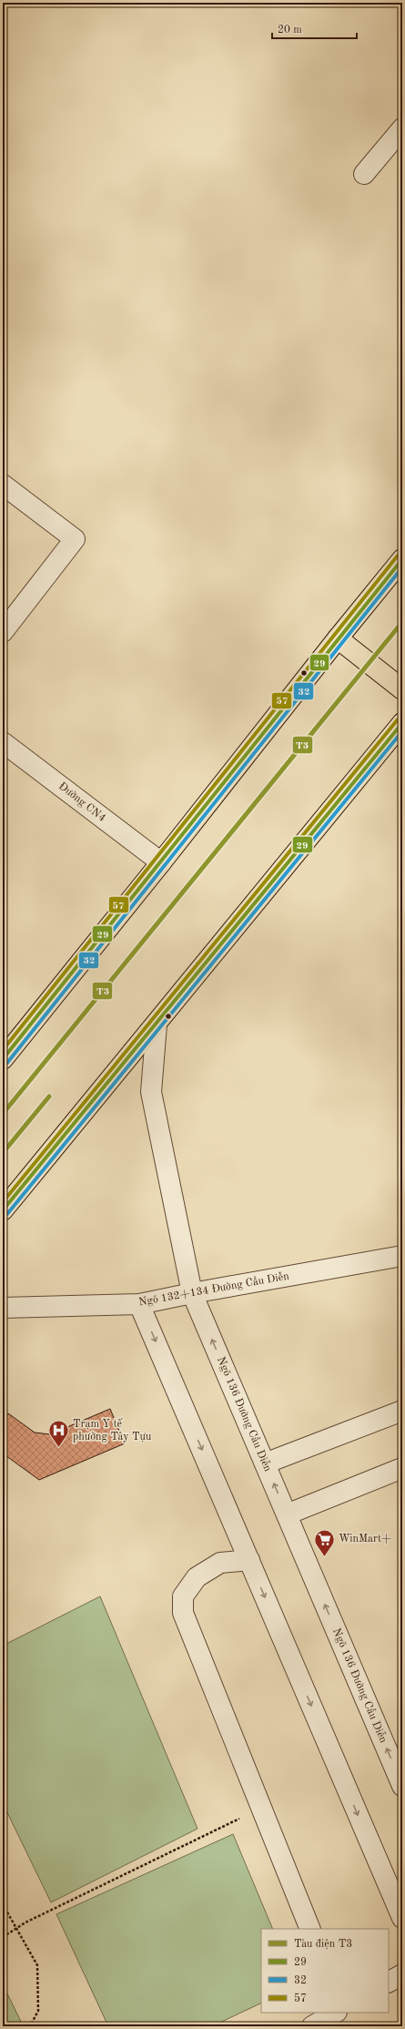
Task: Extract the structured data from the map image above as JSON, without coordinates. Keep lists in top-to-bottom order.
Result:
{
  "streets": {
    "street": ["Đường CN4", "Ngõ 132+134 Đường Cầu Diễn", "Ngõ 136 Đường Cầu Diễn"]
  },
  "crossings": [
    ["Ngõ 132+134 Đường Cầu Diễn", "Ngõ 136 Đường Cầu Diễn"]
  ],
  "places": {
    "hospital": ["Trạm Y tế phường Tây Tựu"],
    "supermarket": ["WinMart+"]
  },
  "lines": [
    "transit line 57",
    "transit line 29",
    "transit line 32",
    "metro line T3"
  ],
  "legend": [
    "Tàu điện T3",
    "29",
    "32",
    "57"
  ],
  "scale_bar": "20 m"
}
